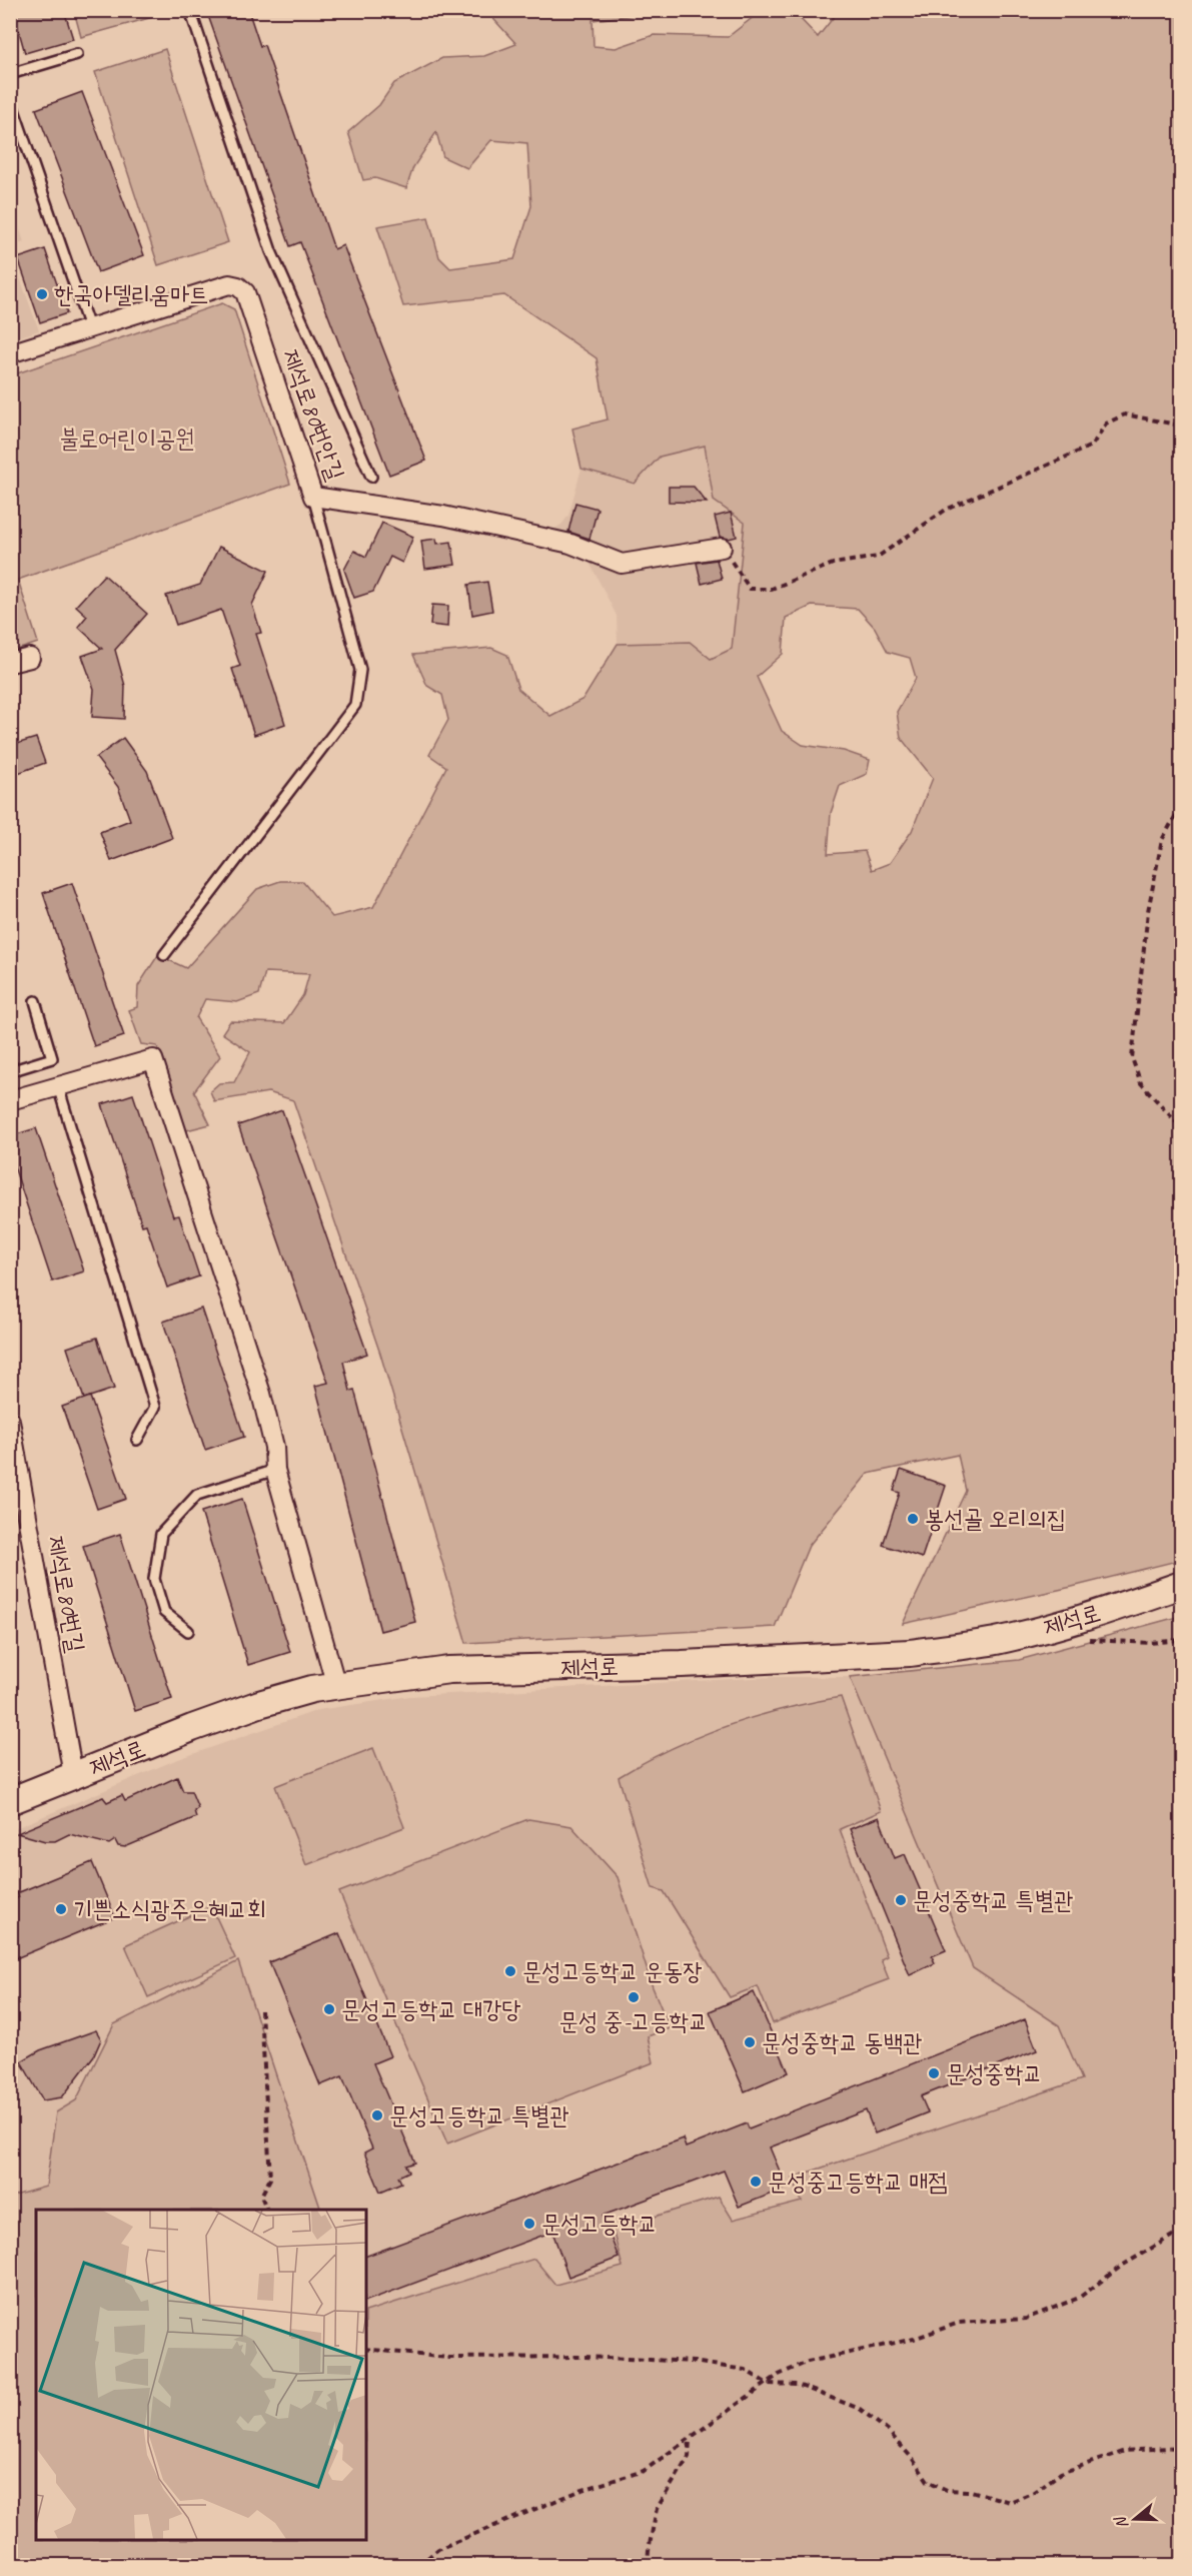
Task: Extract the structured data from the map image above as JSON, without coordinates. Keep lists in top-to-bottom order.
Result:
{
  "streets": {
    "street": ["제석로80번안길", "제석로80번길", "제석로"]
  },
  "crossings": [
    ["제석로80번길", "제석로"]
  ],
  "parks": ["불로어린이공원"],
  "places": [
    "한국아델리움마트",
    "봉선골 오리의집",
    "문성중학교 특별관",
    "기쁜소식광주은혜교회",
    "문성고등학교 운동장",
    "문성 중-고등학교",
    "문성고등학교 대강당",
    "문성중학교 동백관",
    "문성중학교",
    "문성고등학교 특별관",
    "문성중고등학교 매점",
    "문성고등학교"
  ],
  "north": "left"
}
